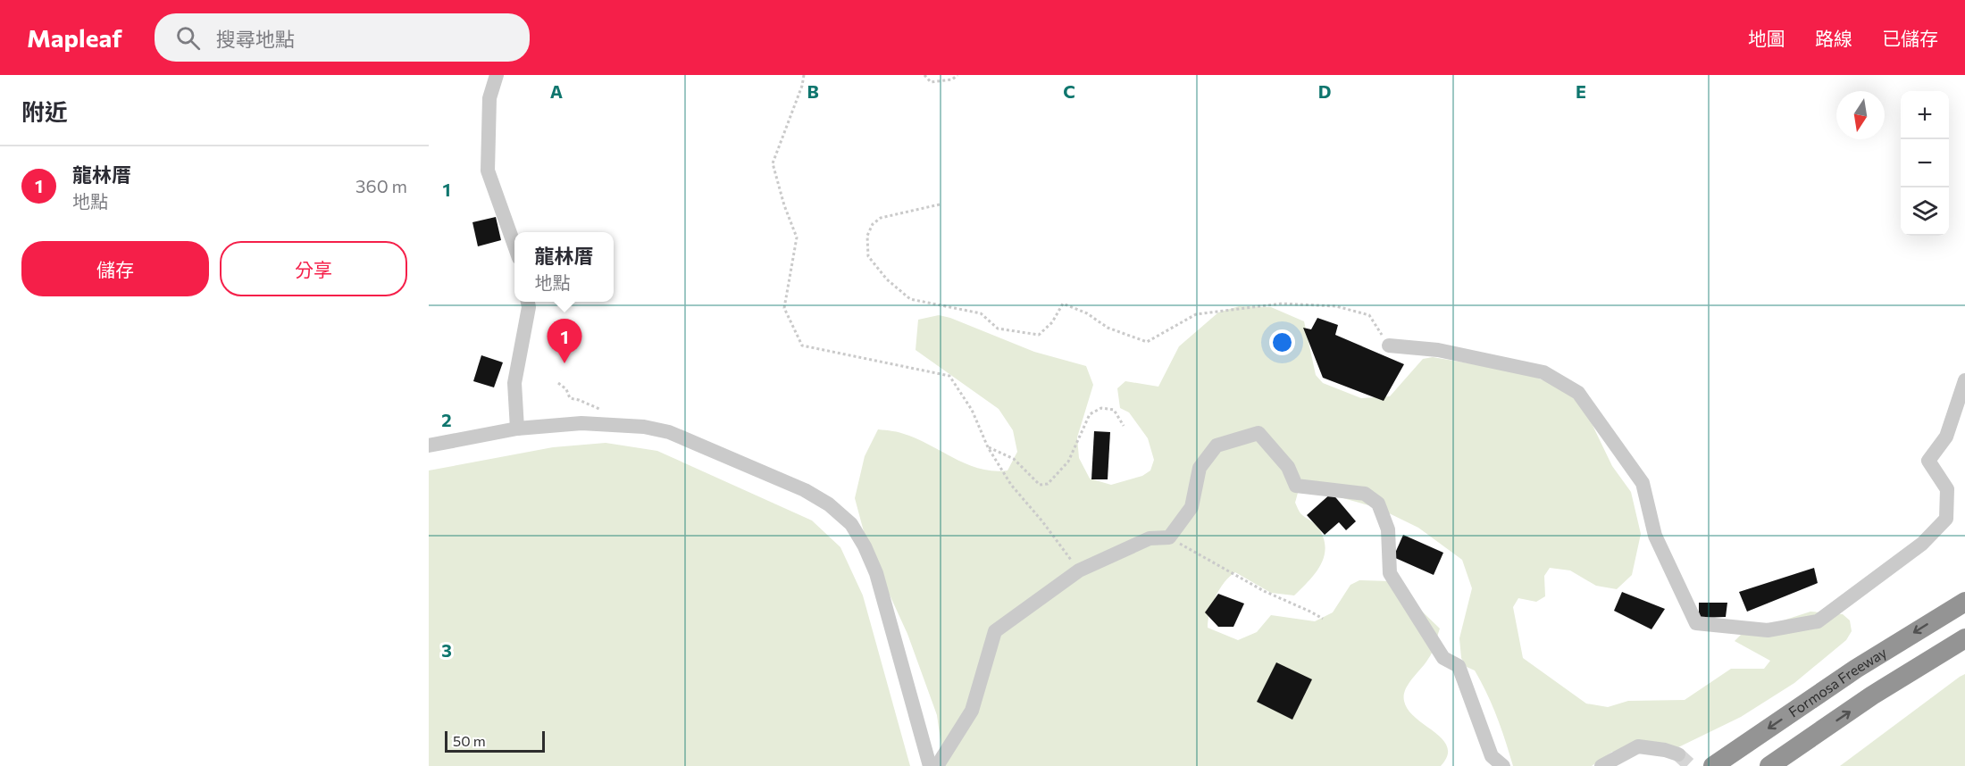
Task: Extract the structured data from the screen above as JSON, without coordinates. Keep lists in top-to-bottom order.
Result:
{
  "streets": {
    "highway": ["Formosa Freeway"]
  },
  "scale_bar": "50 m",
  "north": "bottom",
  "page": {
    "header": "Mapleaf",
    "search": "搜尋地點",
    "nav": ["地圖", "路線", "已儲存"],
    "heading": "附近",
    "map_buttons": ["+", "−"],
    "list": [
      {
        "mark": "1",
        "name": "龍林厝",
        "note": "地點",
        "value": "360 m"
      }
    ],
    "buttons": ["儲存", "分享"],
    "popup": ["龍林厝", "地點"],
    "pins": "1",
    "scale": "50 m"
  },
  "grid": {
    "columns": [
      "A",
      "B",
      "C",
      "D",
      "E"
    ],
    "rows": ["1", "2", "3"]
  }
}
